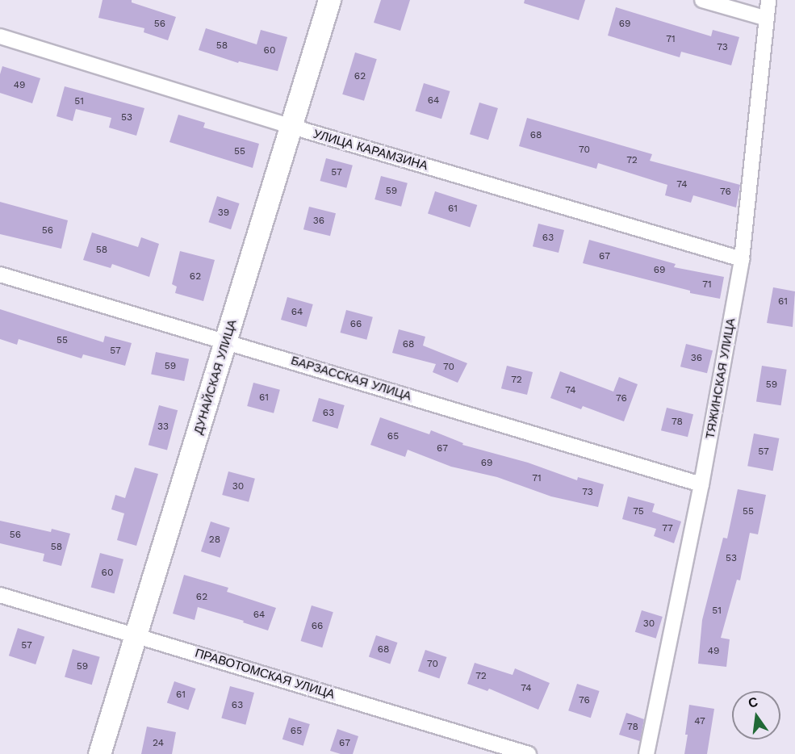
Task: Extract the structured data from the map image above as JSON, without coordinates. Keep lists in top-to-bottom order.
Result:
{
  "streets": {
    "street": [
      "УЛИЦА КАРАМЗИНА",
      "ДУНАЙСКАЯ УЛИЦА",
      "БАРЗАССКАЯ УЛИЦА",
      "ТЯЖИНСКАЯ УЛИЦА",
      "ПРАВОТОМСКАЯ УЛИЦА"
    ]
  },
  "crossings": [
    ["УЛИЦА КАРАМЗИНА", "ДУНАЙСКАЯ УЛИЦА"],
    ["УЛИЦА КАРАМЗИНА", "ТЯЖИНСКАЯ УЛИЦА"],
    ["ДУНАЙСКАЯ УЛИЦА", "БАРЗАССКАЯ УЛИЦА"],
    ["ДУНАЙСКАЯ УЛИЦА", "ПРАВОТОМСКАЯ УЛИЦА"],
    ["БАРЗАССКАЯ УЛИЦА", "ТЯЖИНСКАЯ УЛИЦА"]
  ],
  "house_numbers": [
    "56",
    "69",
    "71",
    "58",
    "73",
    "60",
    "62",
    "49",
    "64",
    "51",
    "53",
    "68",
    "70",
    "55",
    "72",
    "57",
    "74",
    "59",
    "76",
    "61",
    "39",
    "36",
    "56",
    "63",
    "58",
    "67",
    "69",
    "62",
    "71",
    "61",
    "64",
    "66",
    "55",
    "68",
    "57",
    "36",
    "59",
    "70",
    "72",
    "59",
    "74",
    "61",
    "76",
    "63",
    "78",
    "33",
    "65",
    "67",
    "57",
    "69",
    "71",
    "30",
    "73",
    "75",
    "55",
    "77",
    "56",
    "28",
    "58",
    "53",
    "60",
    "62",
    "51",
    "64",
    "30",
    "66",
    "57",
    "68",
    "49",
    "70",
    "59",
    "72",
    "74",
    "61",
    "76",
    "63",
    "47",
    "78",
    "65",
    "24",
    "67"
  ],
  "north": "top"
}
